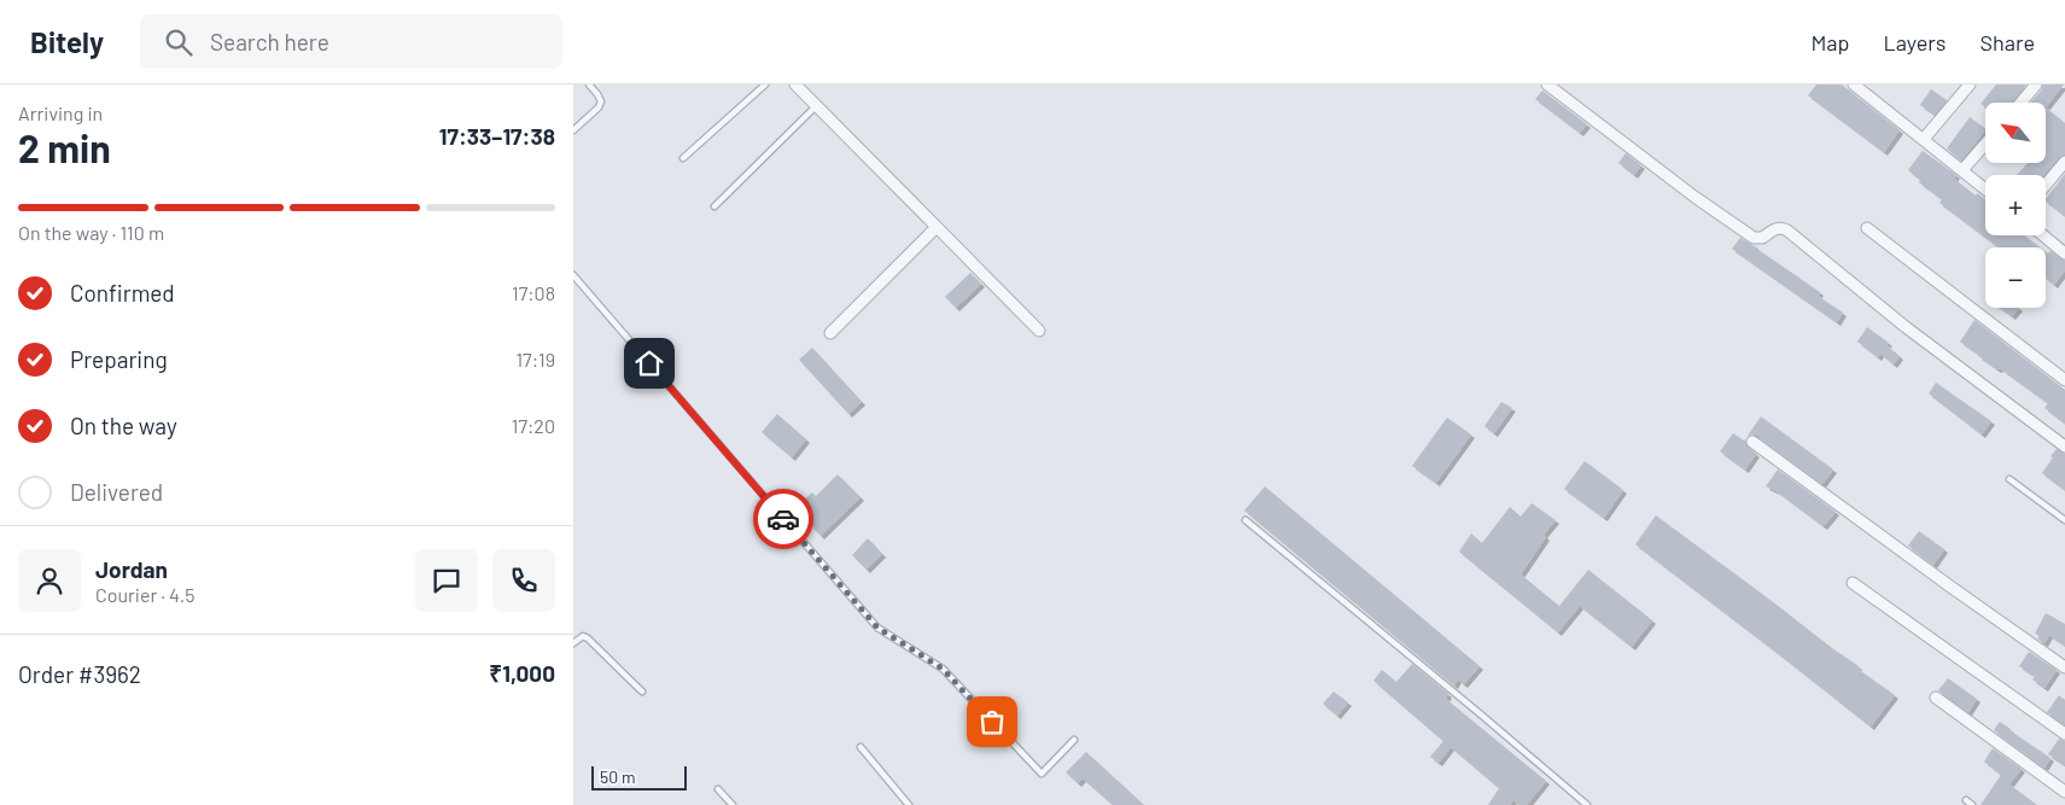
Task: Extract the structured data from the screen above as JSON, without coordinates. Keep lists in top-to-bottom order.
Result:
{
  "scale_bar": "50 m",
  "north": "top left",
  "page": {
    "header": "Bitely",
    "search": "Search here",
    "nav": ["Map", "Layers", "Share"],
    "heading": ["2 min", "Arriving in", "17:33–17:38"],
    "panel": [
      "Jordan",
      "Courier · 4.5",
      "Order #3962",
      "₹1,000"
    ],
    "map_buttons": ["+", "−"],
    "bar": "On the way · 110 m",
    "list": [
      ["Confirmed", "17:08"],
      ["Preparing", "17:19"],
      ["On the way", "17:20"],
      "Delivered"
    ],
    "scale": "50 m"
  }
}
